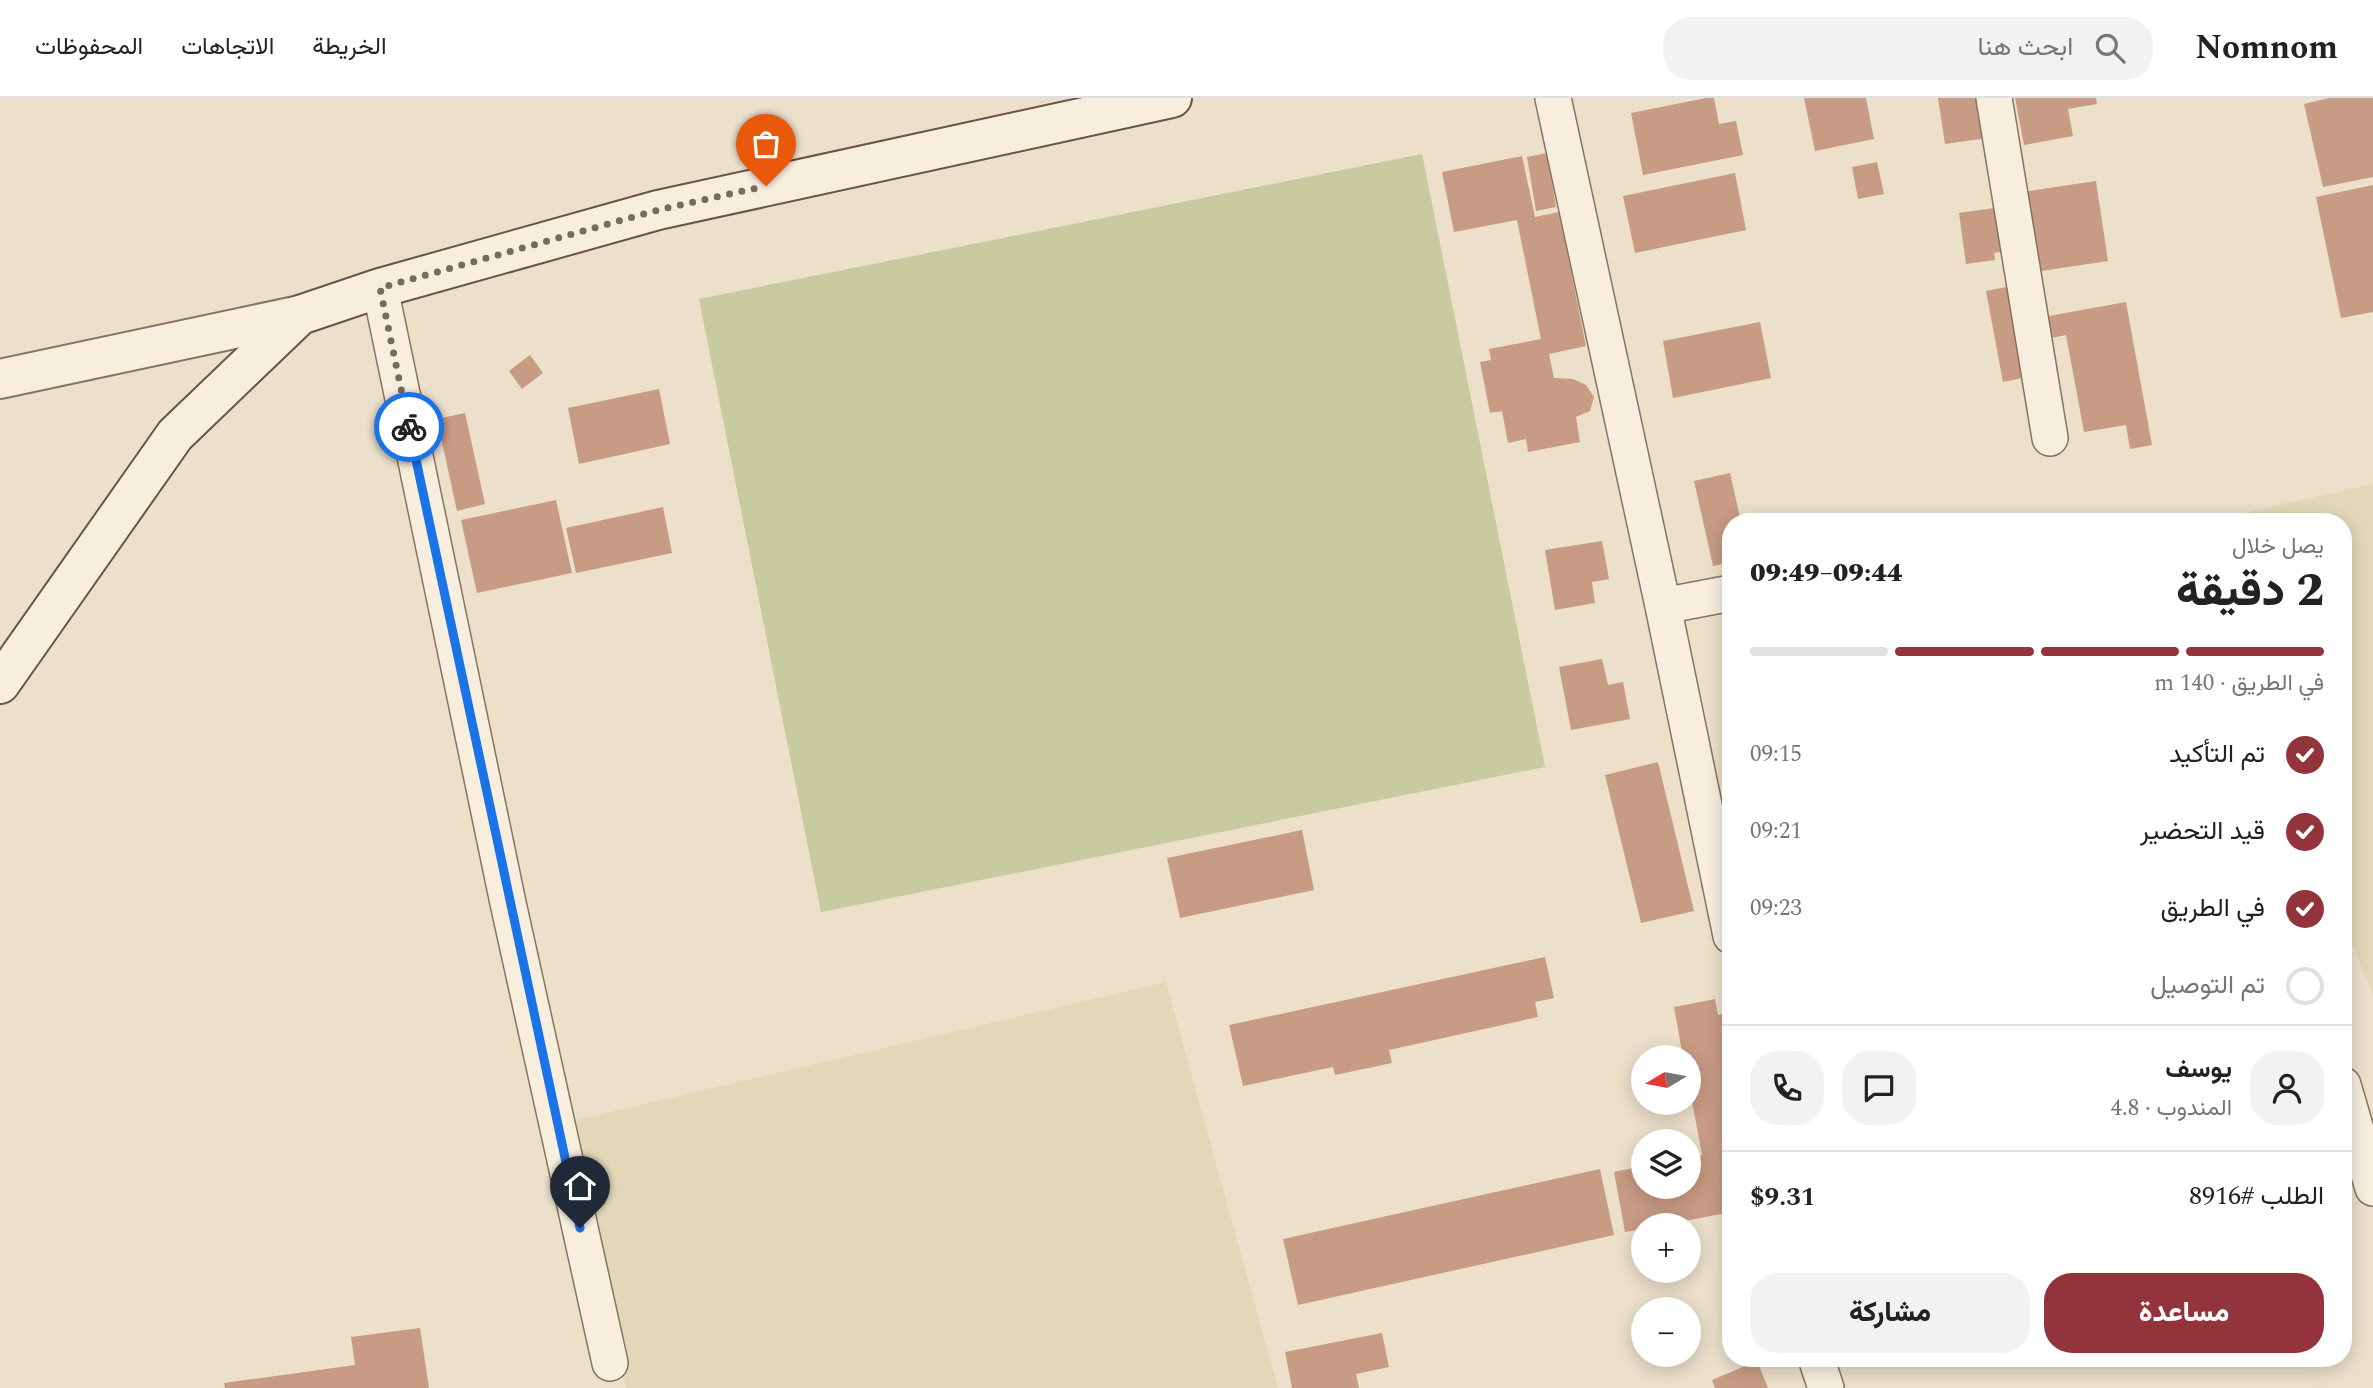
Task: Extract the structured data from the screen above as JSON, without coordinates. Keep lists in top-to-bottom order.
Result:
{
  "north": "left",
  "page": {
    "header": "Nomnom",
    "search": "ابحث هنا",
    "nav": ["الخريطة", "الاتجاهات", "المحفوظات"],
    "heading": ["2 دقيقة", "يصل خلال", "09:44–09:49"],
    "panel": [
      "يوسف",
      "المندوب · 4.8",
      "الطلب #8916",
      "$9.31"
    ],
    "bar": "في الطريق · 140 m",
    "list": [
      ["تم التأكيد", "09:15"],
      ["قيد التحضير", "09:21"],
      ["في الطريق", "09:23"],
      "تم التوصيل"
    ],
    "map_buttons": ["+", "−"],
    "buttons": ["مساعدة", "مشاركة"]
  }
}
